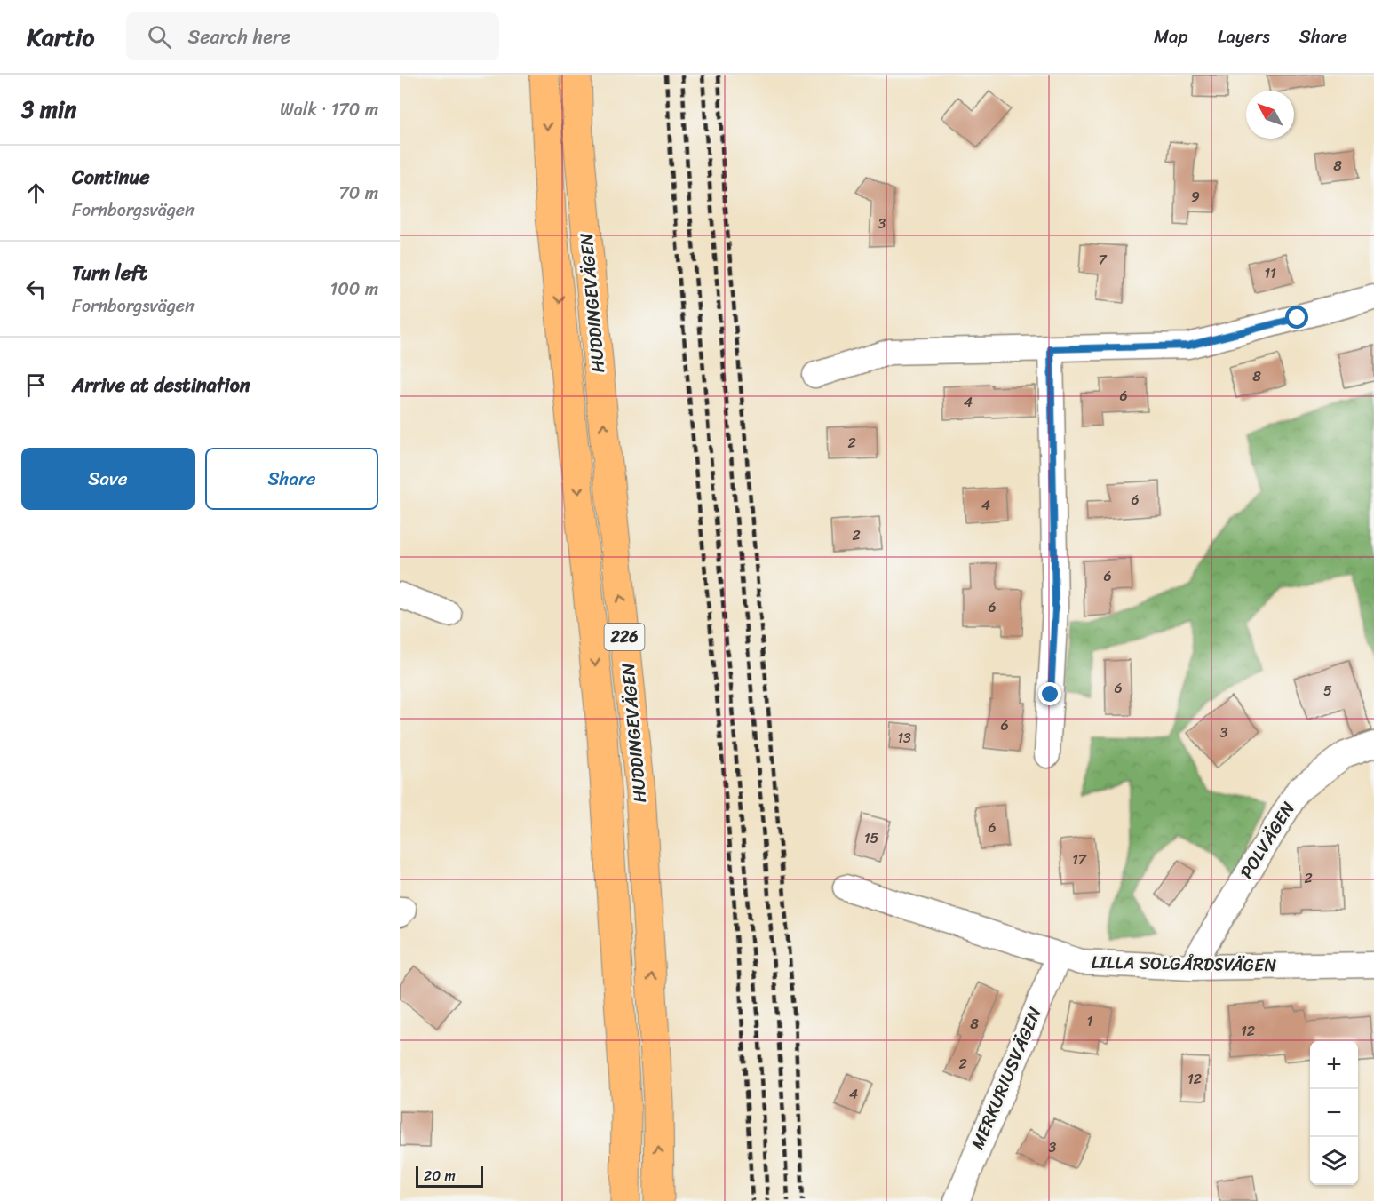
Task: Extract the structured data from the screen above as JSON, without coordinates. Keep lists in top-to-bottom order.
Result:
{
  "streets": {
    "main road": ["HUDDINGEVÄGEN", "226"],
    "street": ["POLVÄGEN", "LILLA SOLGÅRDSVÄGEN", "MERKURIUSVÄGEN"]
  },
  "crossings": [
    ["POLVÄGEN", "LILLA SOLGÅRDSVÄGEN"],
    ["LILLA SOLGÅRDSVÄGEN", "MERKURIUSVÄGEN"]
  ],
  "house_numbers": [
    "8",
    "9",
    "3",
    "7",
    "11",
    "8",
    "6",
    "4",
    "2",
    "6",
    "4",
    "2",
    "6",
    "6",
    "6",
    "5",
    "6",
    "3",
    "13",
    "6",
    "15",
    "17",
    "2",
    "1",
    "8",
    "12",
    "2",
    "12",
    "4",
    "3"
  ],
  "scale_bar": "20 m",
  "north": "top left",
  "page": {
    "header": "Kartio",
    "search": "Search here",
    "nav": ["Map", "Layers", "Share"],
    "heading": ["3 min", "Walk · 170 m"],
    "list": [
      ["Continue", "Fornborgsvägen", "70 m"],
      ["Turn left", "Fornborgsvägen", "100 m"],
      "Arrive at destination"
    ],
    "buttons": ["Save", "Share"],
    "map_buttons": ["+", "−"],
    "scale": "20 m"
  }
}
